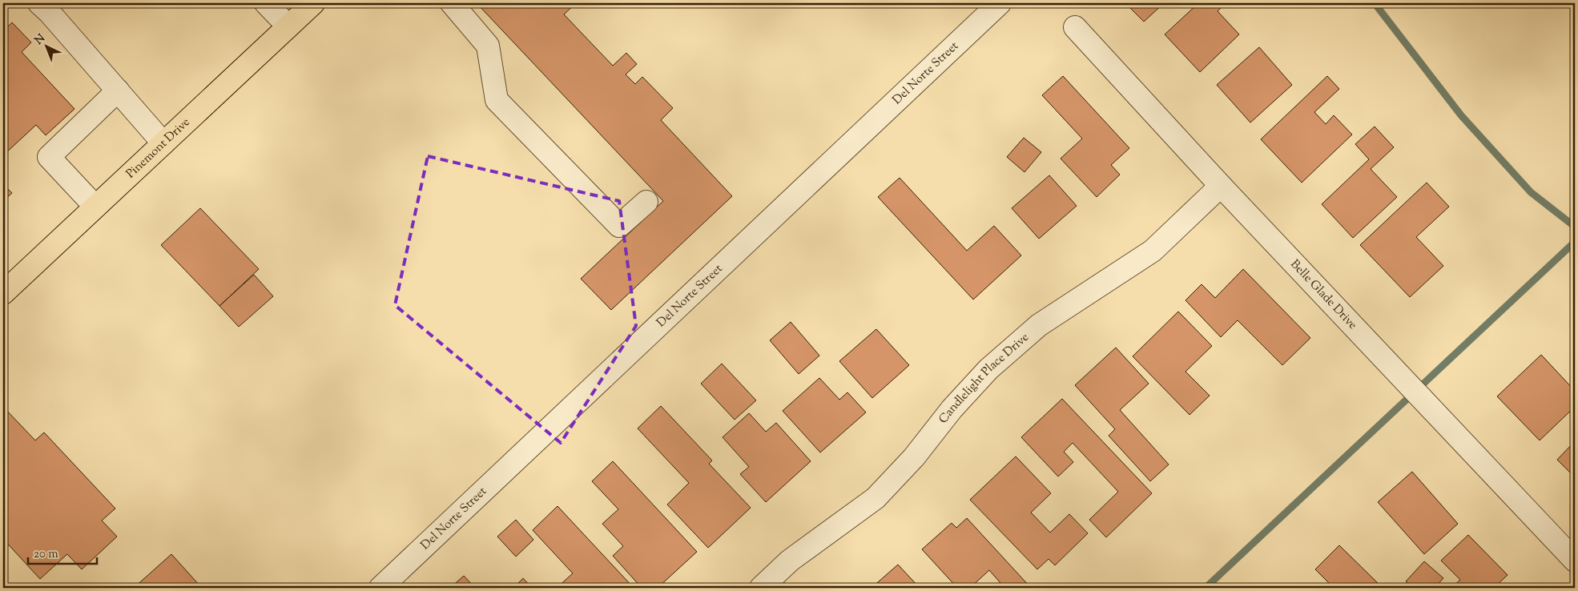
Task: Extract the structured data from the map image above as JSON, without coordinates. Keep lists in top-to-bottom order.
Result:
{
  "streets": {
    "main road": ["Pinemont Drive"],
    "street": ["Del Norte Street", "Belle Glade Drive", "Candlelight Place Drive"]
  },
  "crossings": [
    ["Belle Glade Drive", "Candlelight Place Drive"]
  ],
  "scale_bar": "20 m",
  "north": "top left"
}
